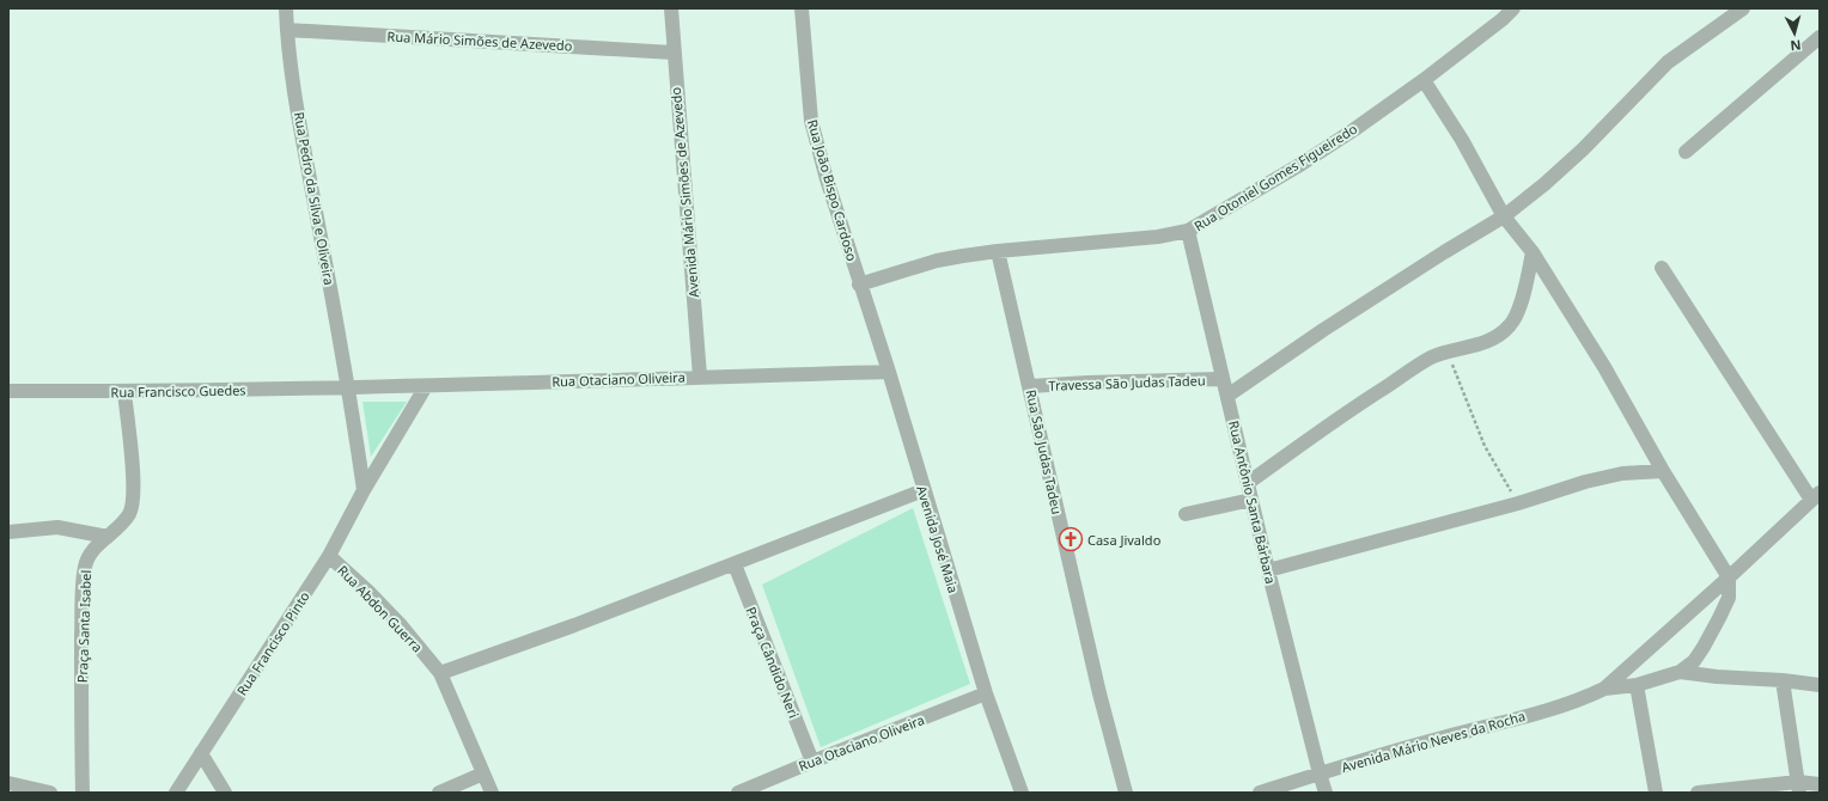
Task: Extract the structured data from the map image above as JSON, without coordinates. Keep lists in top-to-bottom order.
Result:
{
  "streets": {
    "street": [
      "Rua Mário Simões de Azevedo",
      "Rua Otoniel Gomes Figueiredo",
      "Rua João Bispo Cardoso",
      "Avenida Mário Simões de Azevedo",
      "Rua Pedro da Silva e Oliveira",
      "Rua Otaciano Oliveira",
      "Travessa São Judas Tadeu",
      "Rua Francisco Guedes",
      "Rua São Judas Tadeu",
      "Rua Antônio Santa Bárbara",
      "Avenida José Maia",
      "Rua Abdon Guerra",
      "Praça Santa Isabel",
      "Rua Francisco Pinto",
      "Praça Cândido Neri",
      "Avenida Mário Neves da Rocha"
    ]
  },
  "crossings": [
    ["Rua Mário Simões de Azevedo", "Avenida Mário Simões de Azevedo"],
    ["Rua Mário Simões de Azevedo", "Rua Pedro da Silva e Oliveira"],
    ["Rua Otoniel Gomes Figueiredo", "Rua João Bispo Cardoso"],
    ["Rua Otoniel Gomes Figueiredo", "Rua São Judas Tadeu"],
    ["Rua Otoniel Gomes Figueiredo", "Rua Antônio Santa Bárbara"],
    ["Rua Otoniel Gomes Figueiredo", "Avenida José Maia"],
    ["Rua João Bispo Cardoso", "Avenida José Maia"],
    ["Avenida Mário Simões de Azevedo", "Rua Otaciano Oliveira"],
    ["Rua Pedro da Silva e Oliveira", "Rua Otaciano Oliveira"],
    ["Rua Pedro da Silva e Oliveira", "Rua Francisco Guedes"],
    ["Rua Pedro da Silva e Oliveira", "Rua Francisco Pinto"],
    ["Rua Otaciano Oliveira", "Rua Francisco Guedes"],
    ["Rua Otaciano Oliveira", "Avenida José Maia"],
    ["Rua Otaciano Oliveira", "Praça Cândido Neri"],
    ["Travessa São Judas Tadeu", "Rua São Judas Tadeu"],
    ["Travessa São Judas Tadeu", "Rua Antônio Santa Bárbara"],
    ["Rua Francisco Guedes", "Praça Santa Isabel"],
    ["Rua Antônio Santa Bárbara", "Avenida Mário Neves da Rocha"],
    ["Rua Abdon Guerra", "Rua Francisco Pinto"]
  ],
  "places": {
    "church": ["Casa Jivaldo"]
  },
  "north": "bottom"
}
